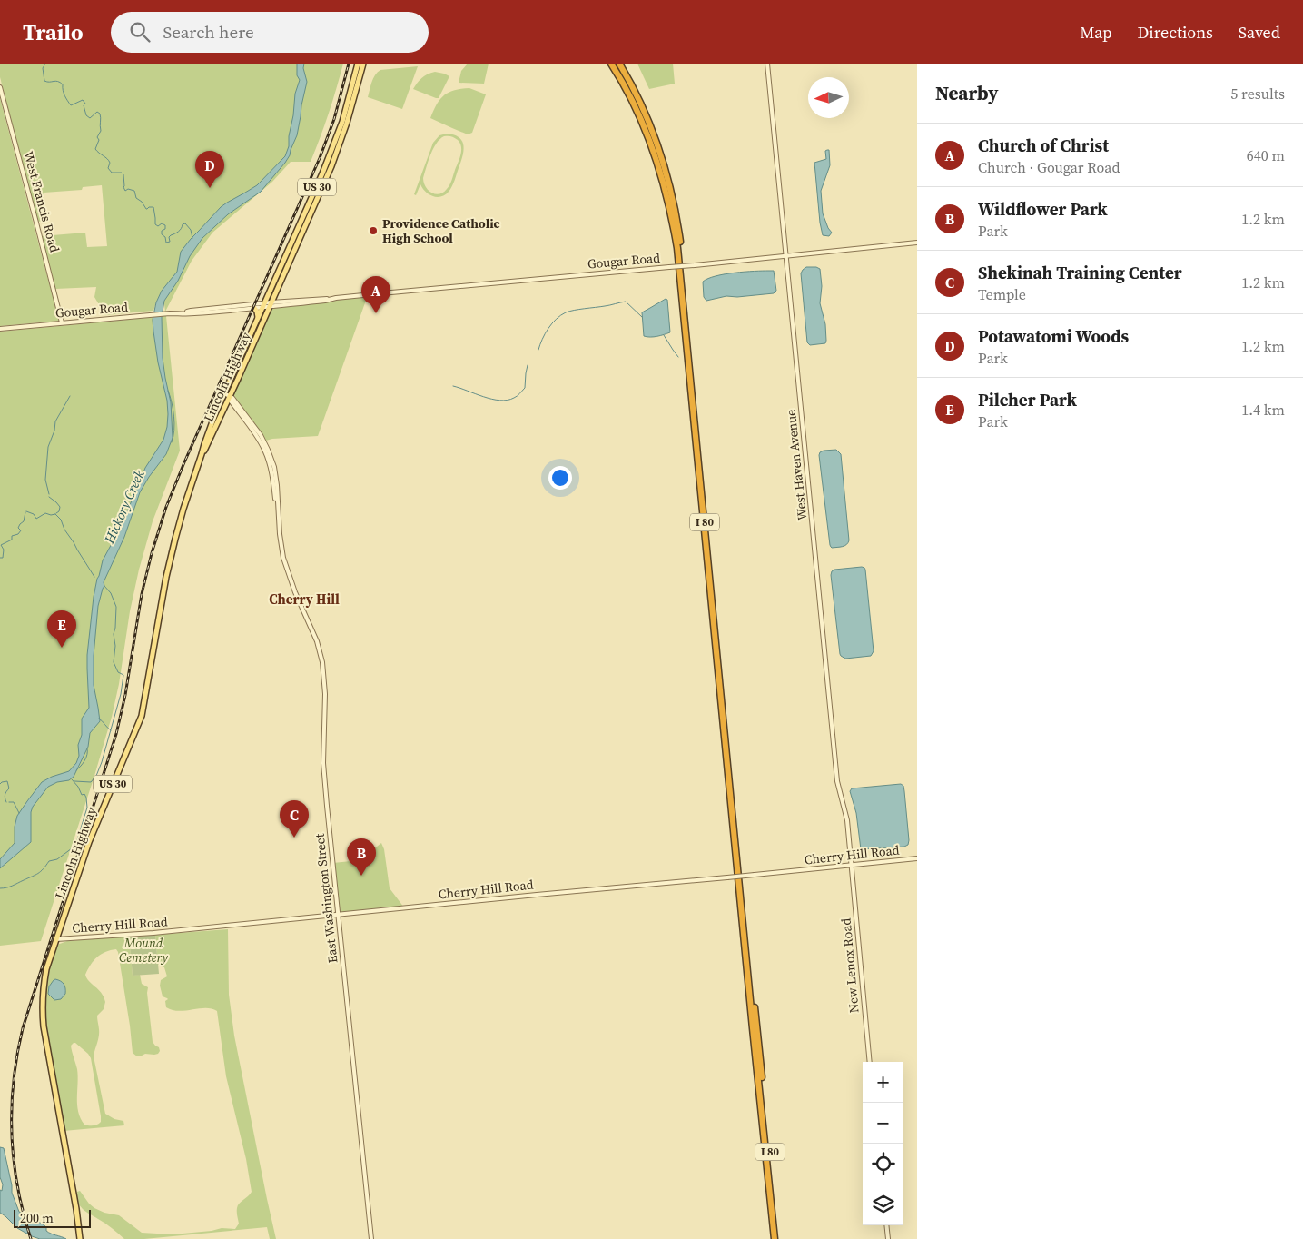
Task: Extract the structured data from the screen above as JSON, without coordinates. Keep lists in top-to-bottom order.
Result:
{
  "streets": {
    "highway": ["I 80"],
    "main road": ["US 30", "Lincoln Highway"],
    "street": [
      "West Francis Road",
      "Gougar Road",
      "West Haven Avenue",
      "Cherry Hill Road",
      "East Washington Street",
      "New Lenox Road"
    ]
  },
  "crossings": [
    ["US 30", "Gougar Road"],
    ["US 30", "Lincoln Highway"],
    ["West Francis Road", "Gougar Road"],
    ["Gougar Road", "Lincoln Highway"],
    ["Gougar Road", "West Haven Avenue"],
    ["Lincoln Highway", "Cherry Hill Road"],
    ["Lincoln Highway", "East Washington Street"],
    ["West Haven Avenue", "Cherry Hill Road"],
    ["West Haven Avenue", "New Lenox Road"],
    ["Cherry Hill Road", "East Washington Street"],
    ["Cherry Hill Road", "New Lenox Road"]
  ],
  "districts": ["Cherry Hill"],
  "water": ["Hickory Creek"],
  "parks": ["Mound Cemetery"],
  "places": ["Providence Catholic High School"],
  "scale_bar": "200 m",
  "north": "left",
  "page": {
    "header": "Trailo",
    "search": "Search here",
    "nav": ["Map", "Directions", "Saved"],
    "heading": ["Nearby", "5 results"],
    "list": [
      {
        "mark": "A",
        "name": "Church of Christ",
        "note": "Church · Gougar Road",
        "value": "640 m"
      },
      {
        "mark": "B",
        "name": "Wildflower Park",
        "note": "Park",
        "value": "1.2 km"
      },
      {
        "mark": "C",
        "name": "Shekinah Training Center",
        "note": "Temple",
        "value": "1.2 km"
      },
      {
        "mark": "D",
        "name": "Potawatomi Woods",
        "note": "Park",
        "value": "1.2 km"
      },
      {
        "mark": "E",
        "name": "Pilcher Park",
        "note": "Park",
        "value": "1.4 km"
      }
    ],
    "pins": [
      "D",
      "A",
      "E",
      "C",
      "B"
    ],
    "map_buttons": ["+", "−"],
    "scale": "200 m"
  }
}
